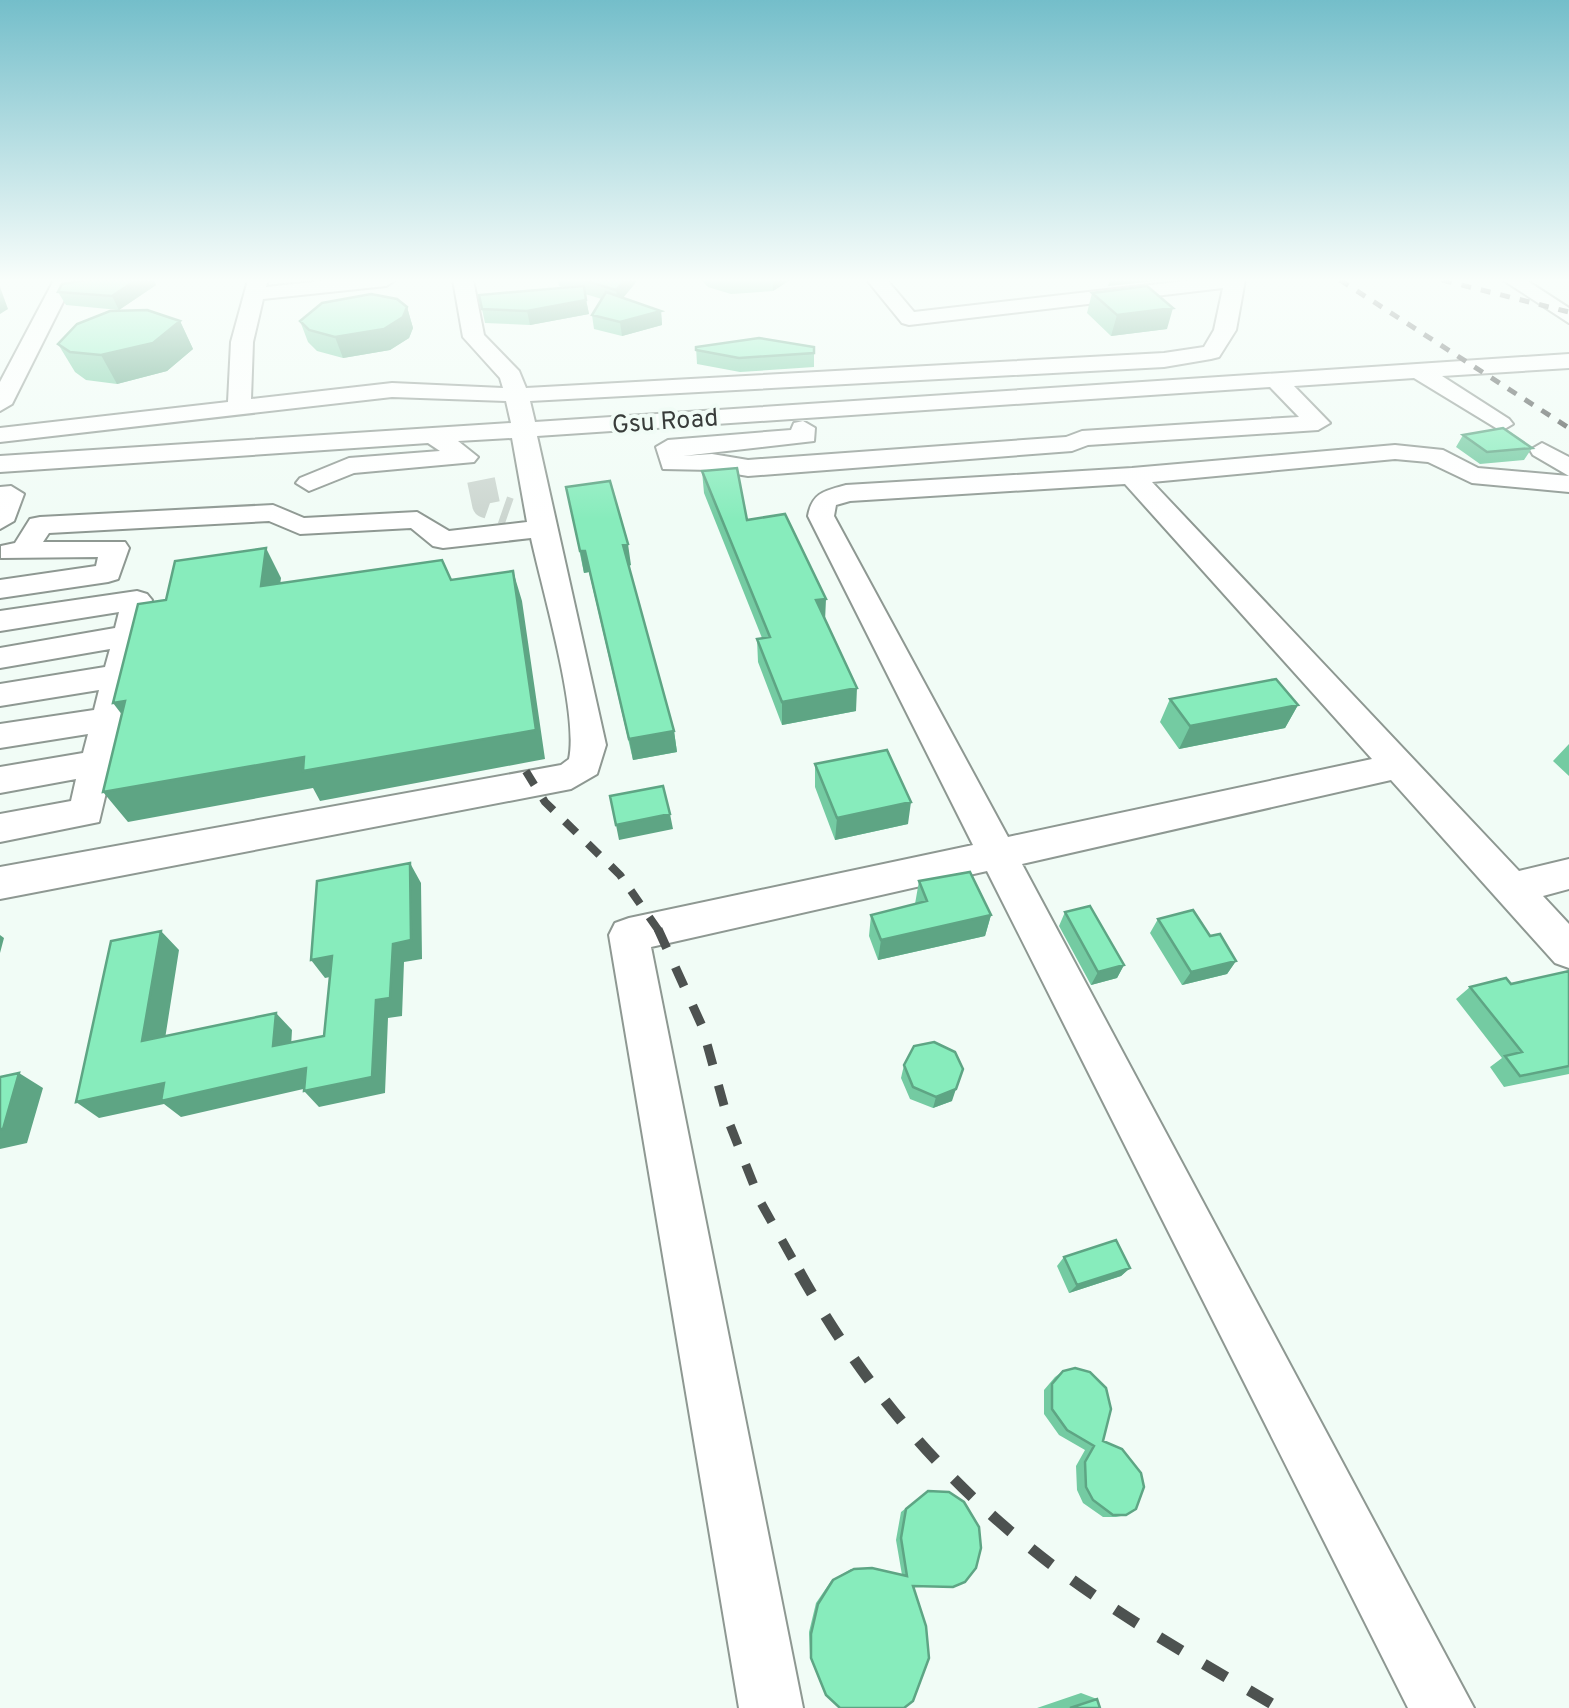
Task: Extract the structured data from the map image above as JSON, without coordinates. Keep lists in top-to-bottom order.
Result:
{
  "streets": {
    "street": ["Gsu Road"]
  }
}
